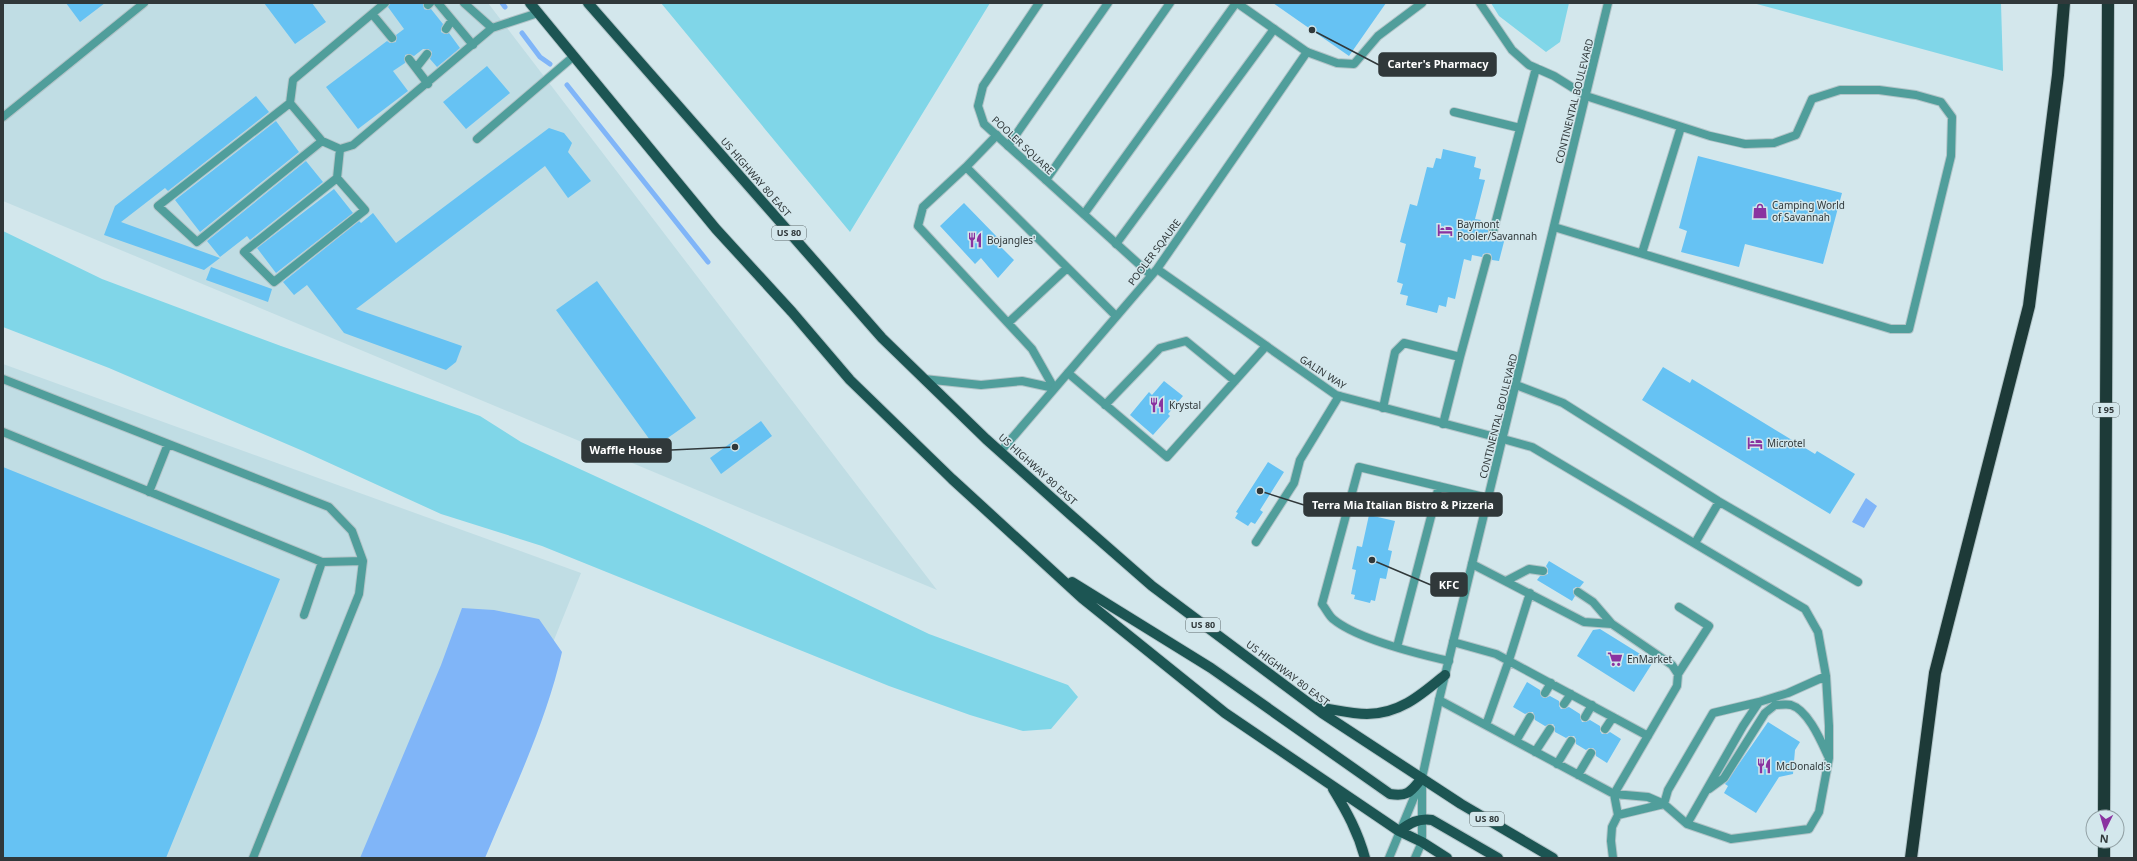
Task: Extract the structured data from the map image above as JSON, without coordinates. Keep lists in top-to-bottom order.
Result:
{
  "streets": {
    "highway": ["I 95"],
    "main road": ["US HIGHWAY 80 EAST", "US 80"],
    "street": [
      "CONTINENTAL BOULEVARD",
      "POOLER SQUARE",
      "POOLER SQAURE",
      "GALIN WAY"
    ]
  },
  "crossings": [
    ["CONTINENTAL BOULEVARD", "US HIGHWAY 80 EAST"],
    ["CONTINENTAL BOULEVARD", "GALIN WAY"],
    ["POOLER SQUARE", "POOLER SQAURE"],
    ["US HIGHWAY 80 EAST", "POOLER SQAURE"],
    ["POOLER SQAURE", "GALIN WAY"]
  ],
  "places": {
    "other": [
      "Carter's Pharmacy",
      "Waffle House",
      "Terra Mia Italian Bistro & Pizzeria",
      "KFC"
    ],
    "shop": ["Camping World of Savannah"],
    "hotel": ["Baymont Pooler/Savannah", "Microtel"],
    "restaurant": ["Bojangles'", "Krystal", "McDonald's"],
    "supermarket": ["EnMarket"]
  },
  "north": "bottom"
}
